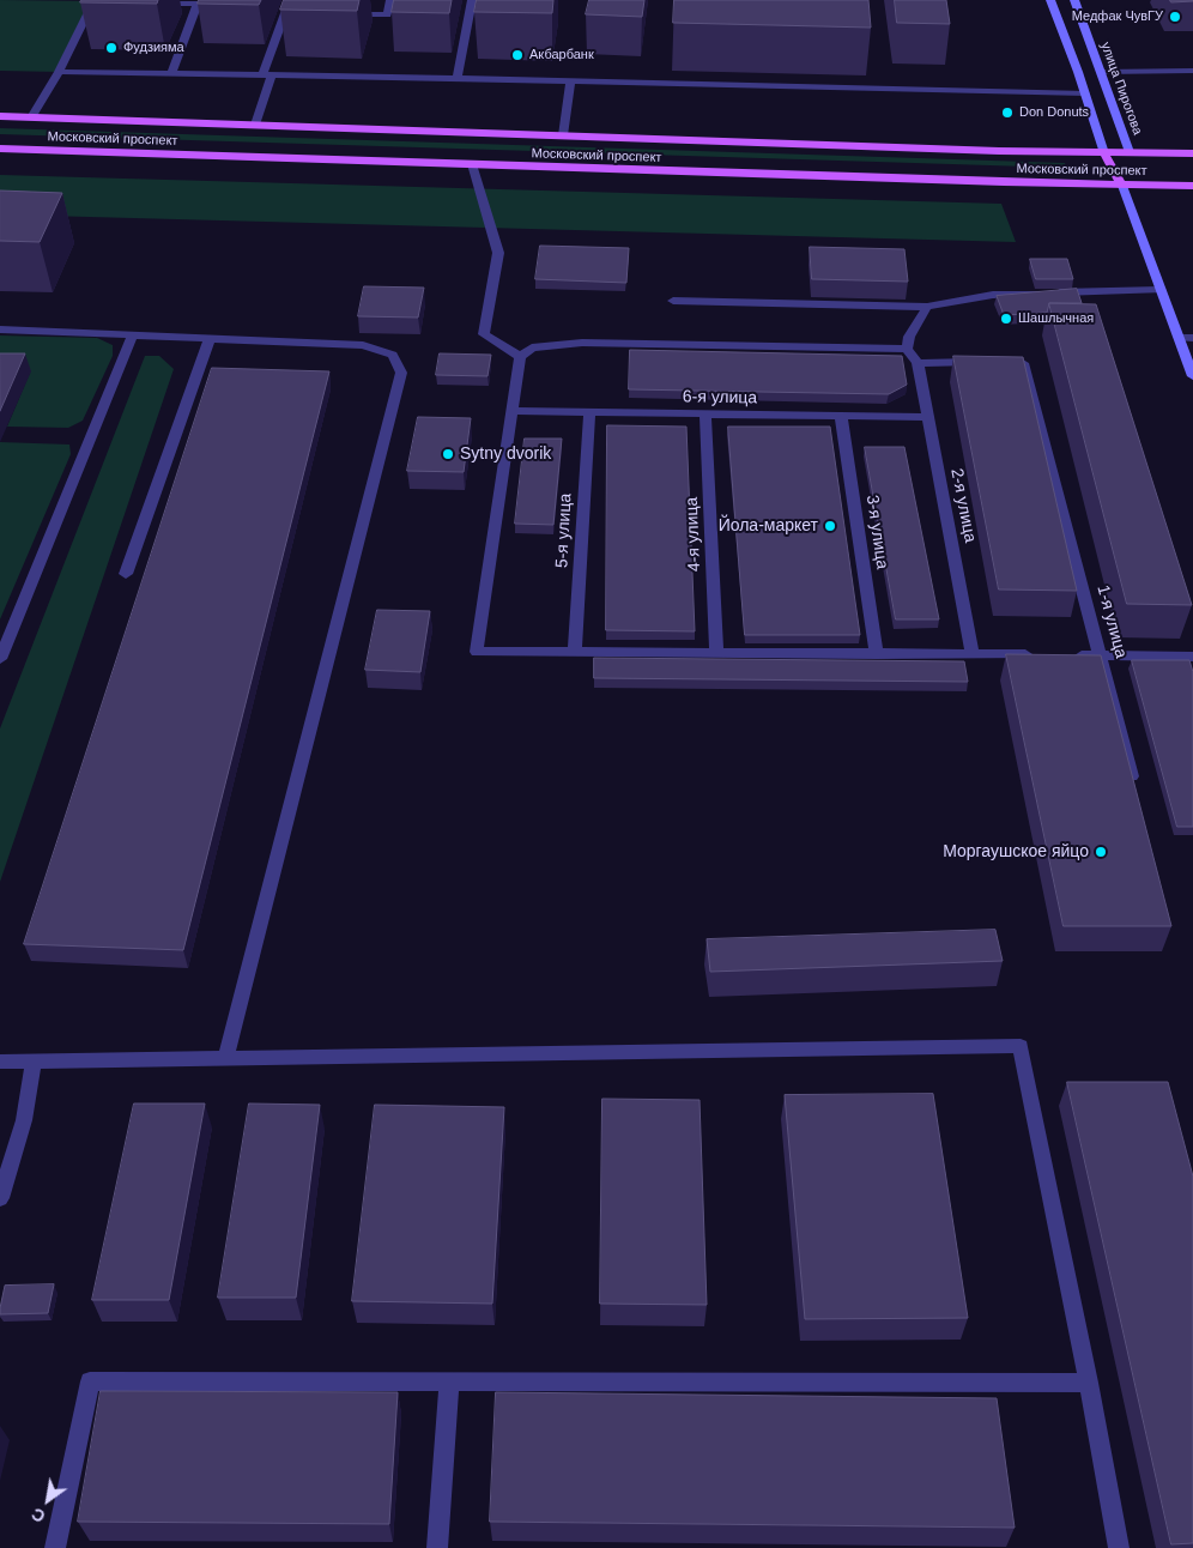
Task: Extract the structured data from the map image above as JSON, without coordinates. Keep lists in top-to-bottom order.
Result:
{
  "streets": {
    "main road": ["улица Пирогова", "Московский проспект"],
    "lane": [
      "6-я улица",
      "2-я улица",
      "5-я улица",
      "3-я улица",
      "4-я улица",
      "1-я улица"
    ]
  },
  "crossings": [
    ["улица Пирогова", "Московский проспект"],
    ["6-я улица", "2-я улица"],
    ["6-я улица", "5-я улица"],
    ["6-я улица", "3-я улица"],
    ["6-я улица", "4-я улица"]
  ],
  "places": [
    "Медфак ЧувГУ",
    "Фудзияма",
    "Акбарбанк",
    "Don Donuts",
    "Шашлычная",
    "Sytny dvorik",
    "Йола-маркет",
    "Моргаушское яйцо"
  ],
  "north": "bottom left"
}
